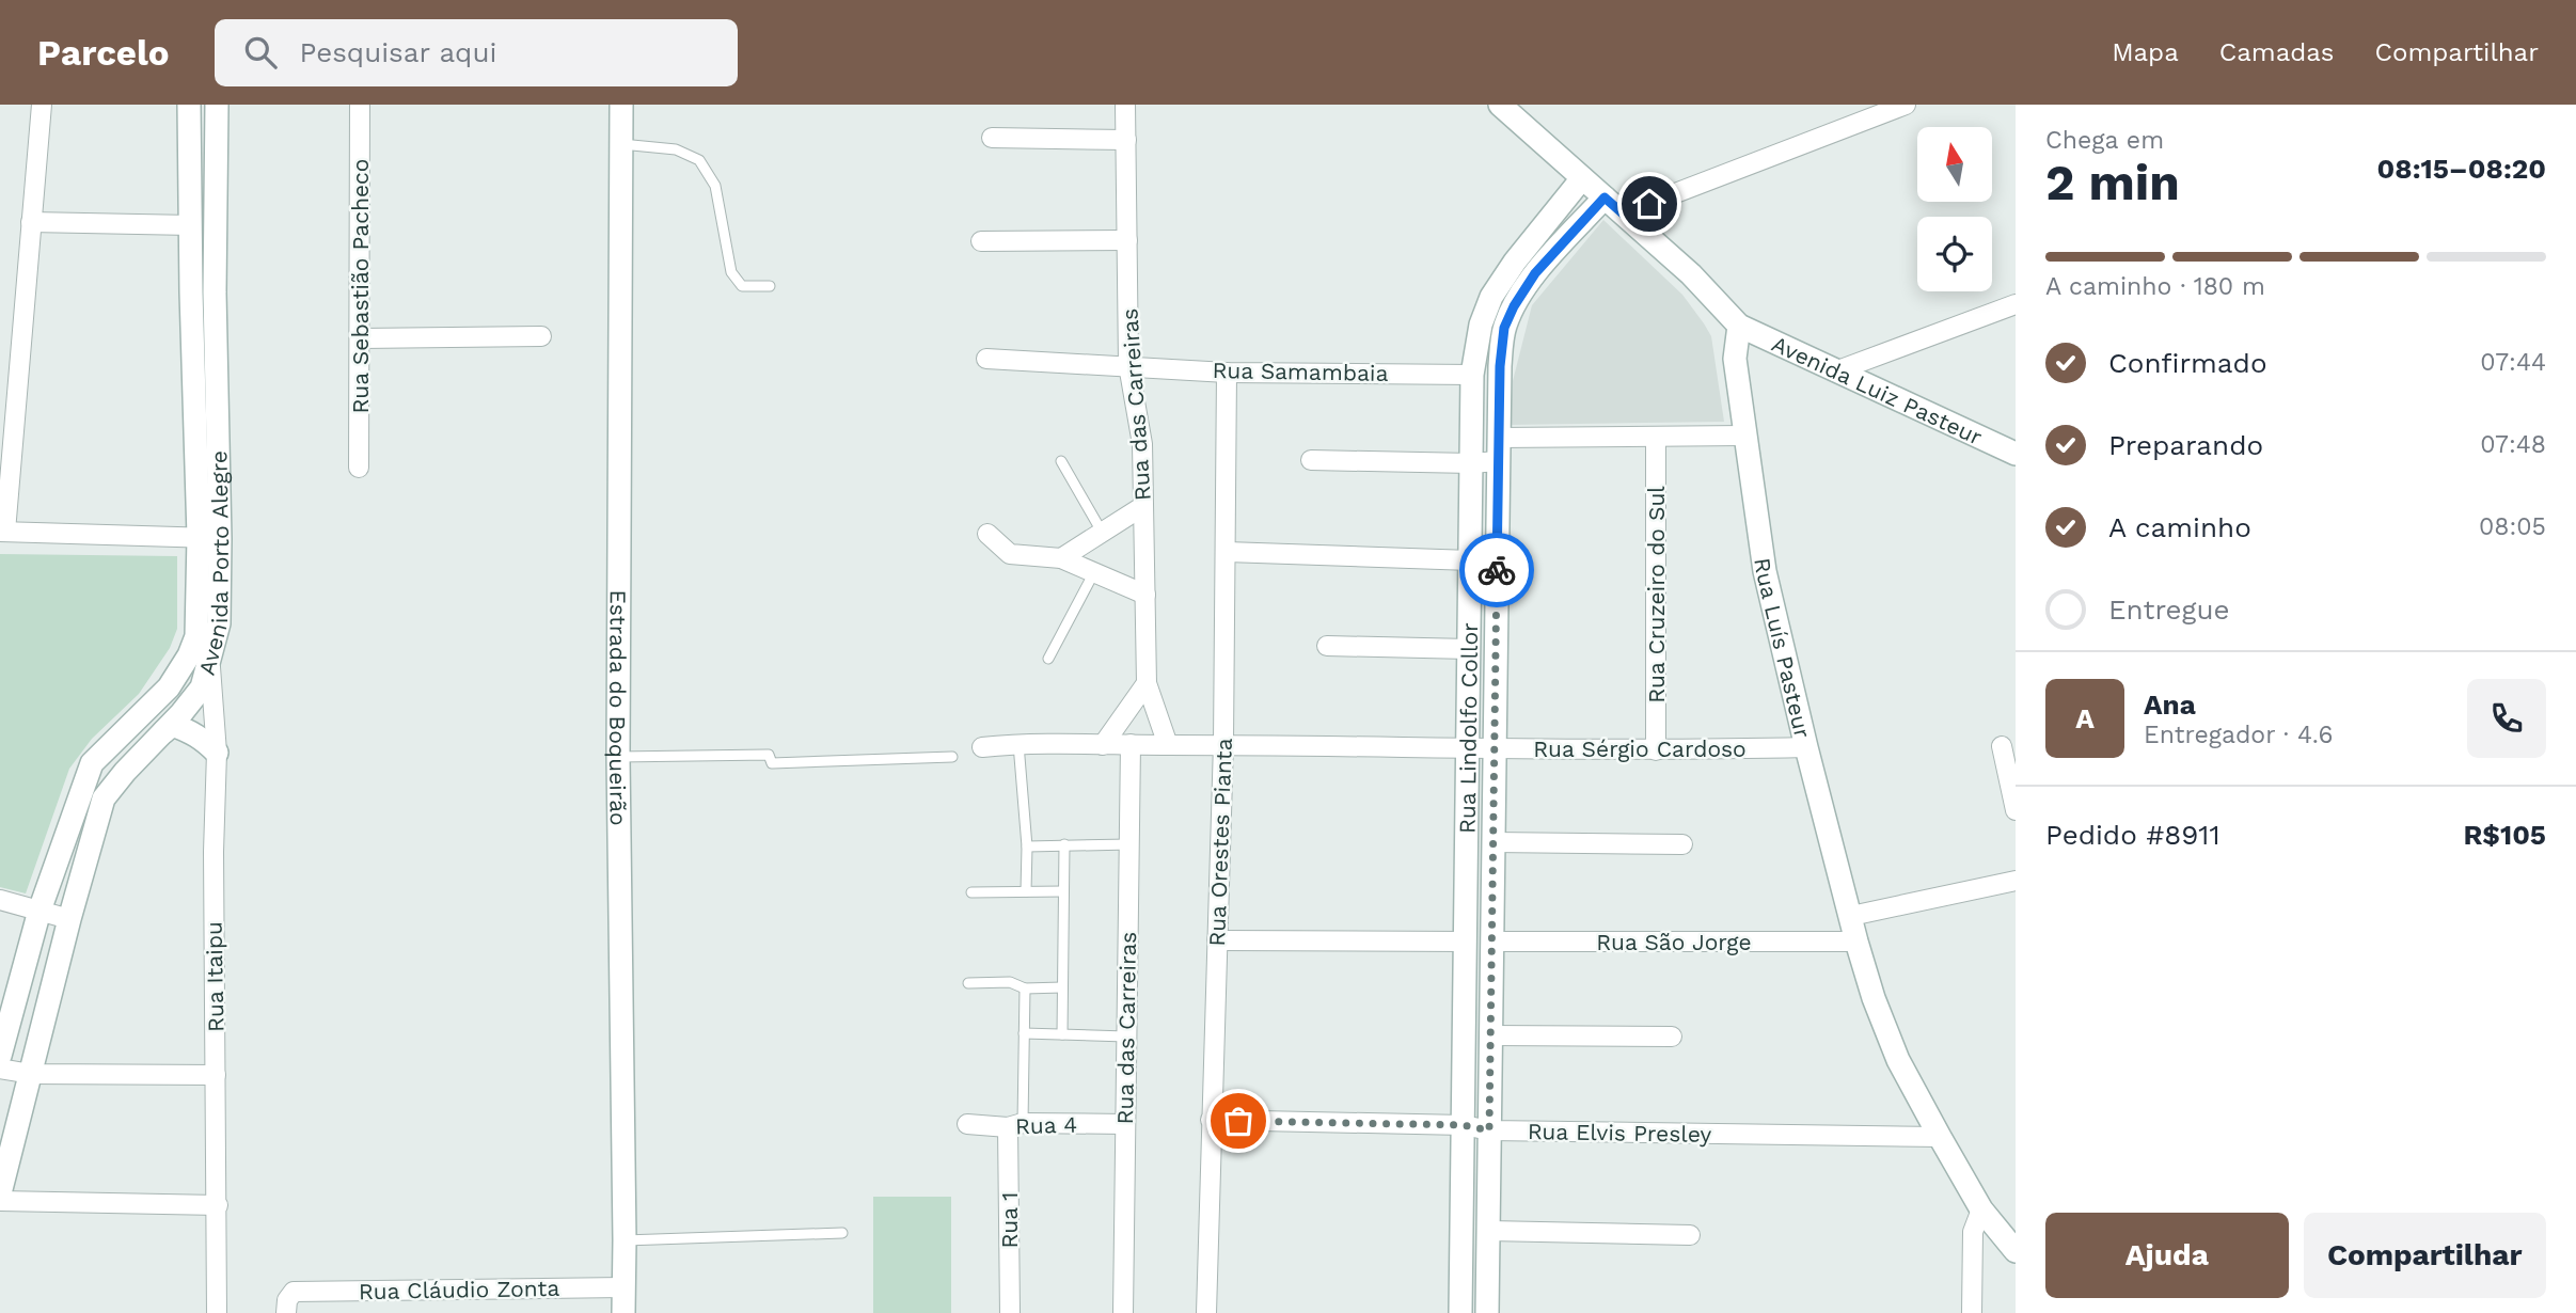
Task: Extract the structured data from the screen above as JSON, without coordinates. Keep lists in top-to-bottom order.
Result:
{
  "streets": {
    "street": [
      "Rua Sebastião Pacheco",
      "Rua Samambaia",
      "Avenida Luiz Pasteur",
      "Rua das Carreiras",
      "Avenida Porto Alegre",
      "Rua Cruzeiro do Sul",
      "Rua Luís Pasteur",
      "Estrada do Boqueirão",
      "Rua Lindolfo Collor",
      "Rua Sérgio Cardoso",
      "Rua Orestes Pianta",
      "Rua São Jorge",
      "Rua Itaipu",
      "Rua 4",
      "Rua Elvis Presley",
      "Rua 1",
      "Rua Cláudio Zonta"
    ]
  },
  "crossings": [
    ["Rua Samambaia", "Rua das Carreiras"],
    ["Rua Samambaia", "Rua Lindolfo Collor"],
    ["Rua Samambaia", "Rua Orestes Pianta"],
    ["Avenida Luiz Pasteur", "Rua Luís Pasteur"],
    ["Rua das Carreiras", "Rua Sérgio Cardoso"],
    ["Rua das Carreiras", "Rua 4"],
    ["Avenida Porto Alegre", "Rua Itaipu"],
    ["Rua Cruzeiro do Sul", "Rua Sérgio Cardoso"],
    ["Rua Luís Pasteur", "Rua Sérgio Cardoso"],
    ["Rua Luís Pasteur", "Rua São Jorge"],
    ["Rua Luís Pasteur", "Rua Elvis Presley"],
    ["Estrada do Boqueirão", "Rua Cláudio Zonta"],
    ["Rua Lindolfo Collor", "Rua Sérgio Cardoso"],
    ["Rua Lindolfo Collor", "Rua São Jorge"],
    ["Rua Lindolfo Collor", "Rua Elvis Presley"],
    ["Rua Sérgio Cardoso", "Rua Orestes Pianta"],
    ["Rua Orestes Pianta", "Rua Elvis Presley"],
    ["Rua 4", "Rua 1"]
  ],
  "north": "top",
  "page": {
    "header": "Parcelo",
    "search": "Pesquisar aqui",
    "nav": ["Mapa", "Camadas", "Compartilhar"],
    "heading": ["2 min", "Chega em", "08:15–08:20"],
    "panel": [
      "Ana",
      "Entregador · 4.6",
      "Pedido #8911",
      "R$105"
    ],
    "bar": "A caminho · 180 m",
    "list": [
      ["Confirmado", "07:44"],
      ["Preparando", "07:48"],
      ["A caminho", "08:05"],
      "Entregue"
    ],
    "round": "A",
    "buttons": ["Ajuda", "Compartilhar"]
  }
}
